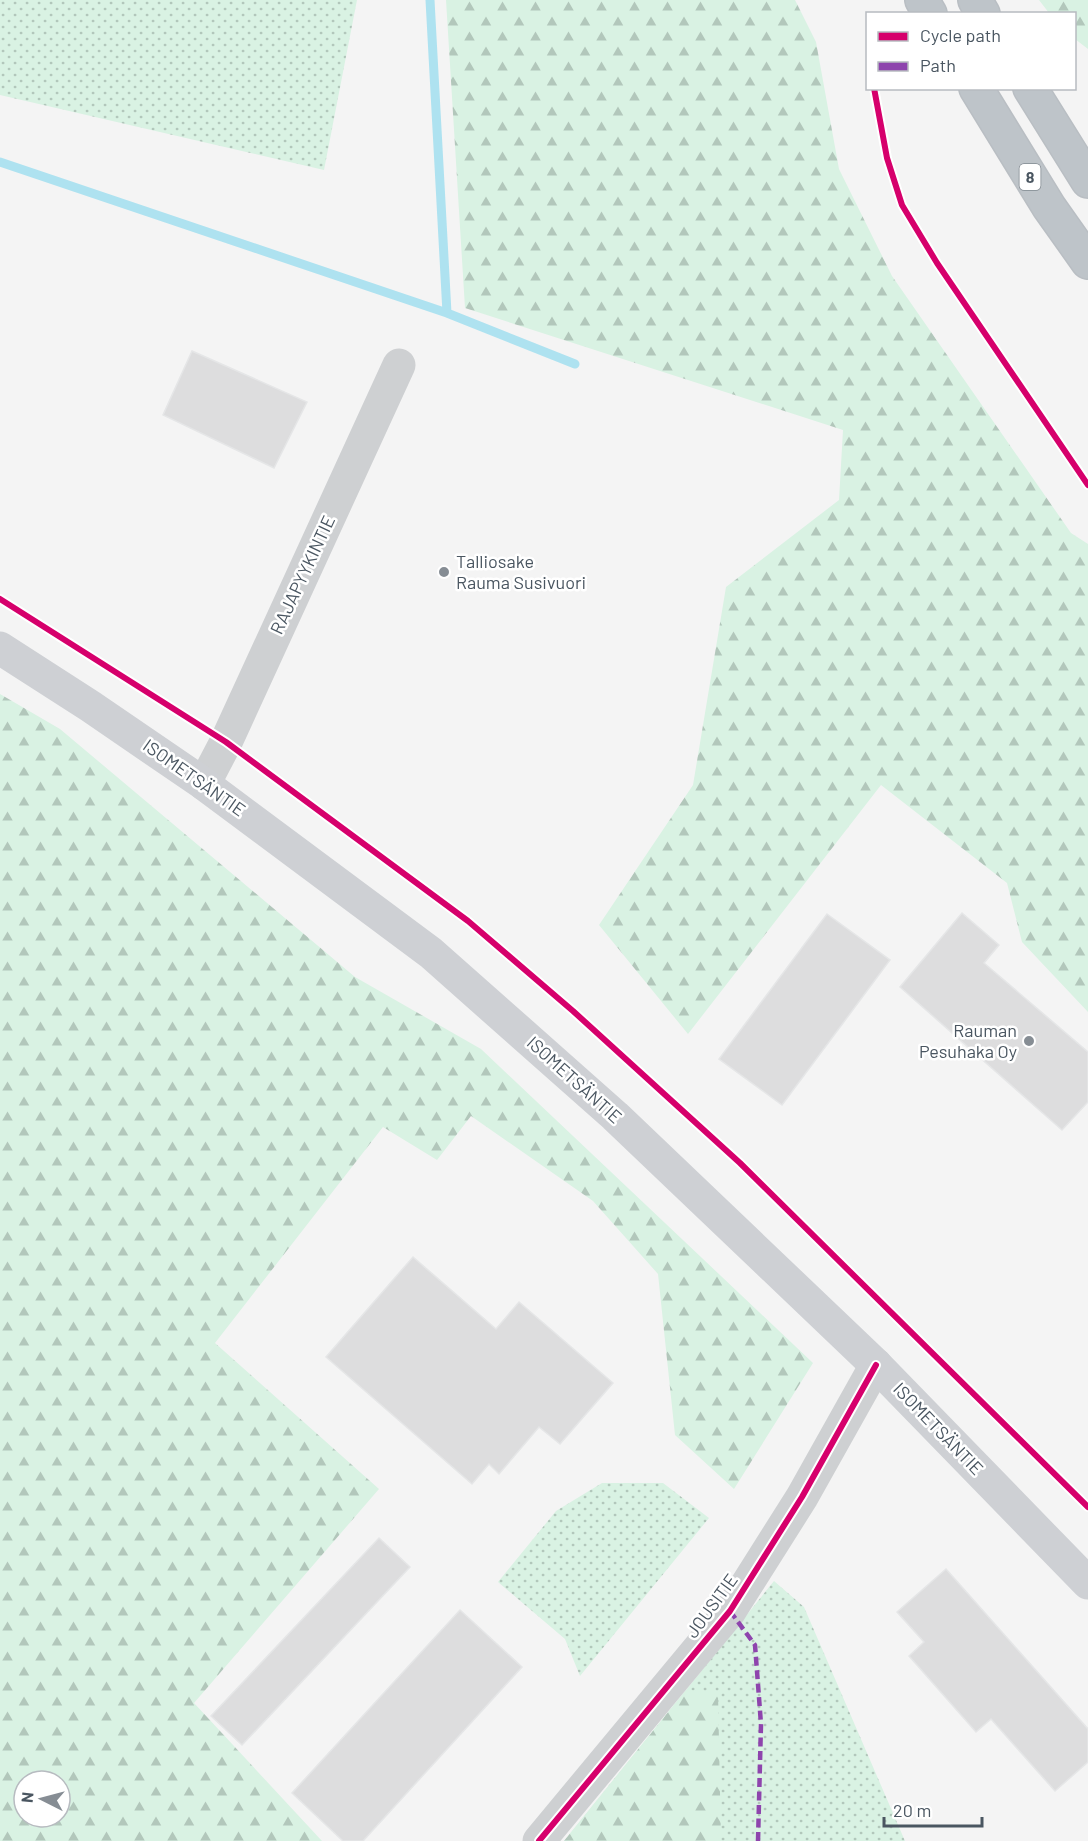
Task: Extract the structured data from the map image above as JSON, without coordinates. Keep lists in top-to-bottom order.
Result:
{
  "streets": {
    "highway": ["8"],
    "main road": ["ISOMETSÄNTIE"],
    "street": ["RAJAPYYKINTIE", "JOUSITIE"]
  },
  "crossings": [
    ["RAJAPYYKINTIE", "ISOMETSÄNTIE"],
    ["ISOMETSÄNTIE", "JOUSITIE"]
  ],
  "places": ["Talliosake Rauma Susivuori", "Rauman Pesuhaka Oy"],
  "legend": ["Cycle path", "Path"],
  "scale_bar": "20 m",
  "north": "left"
}
